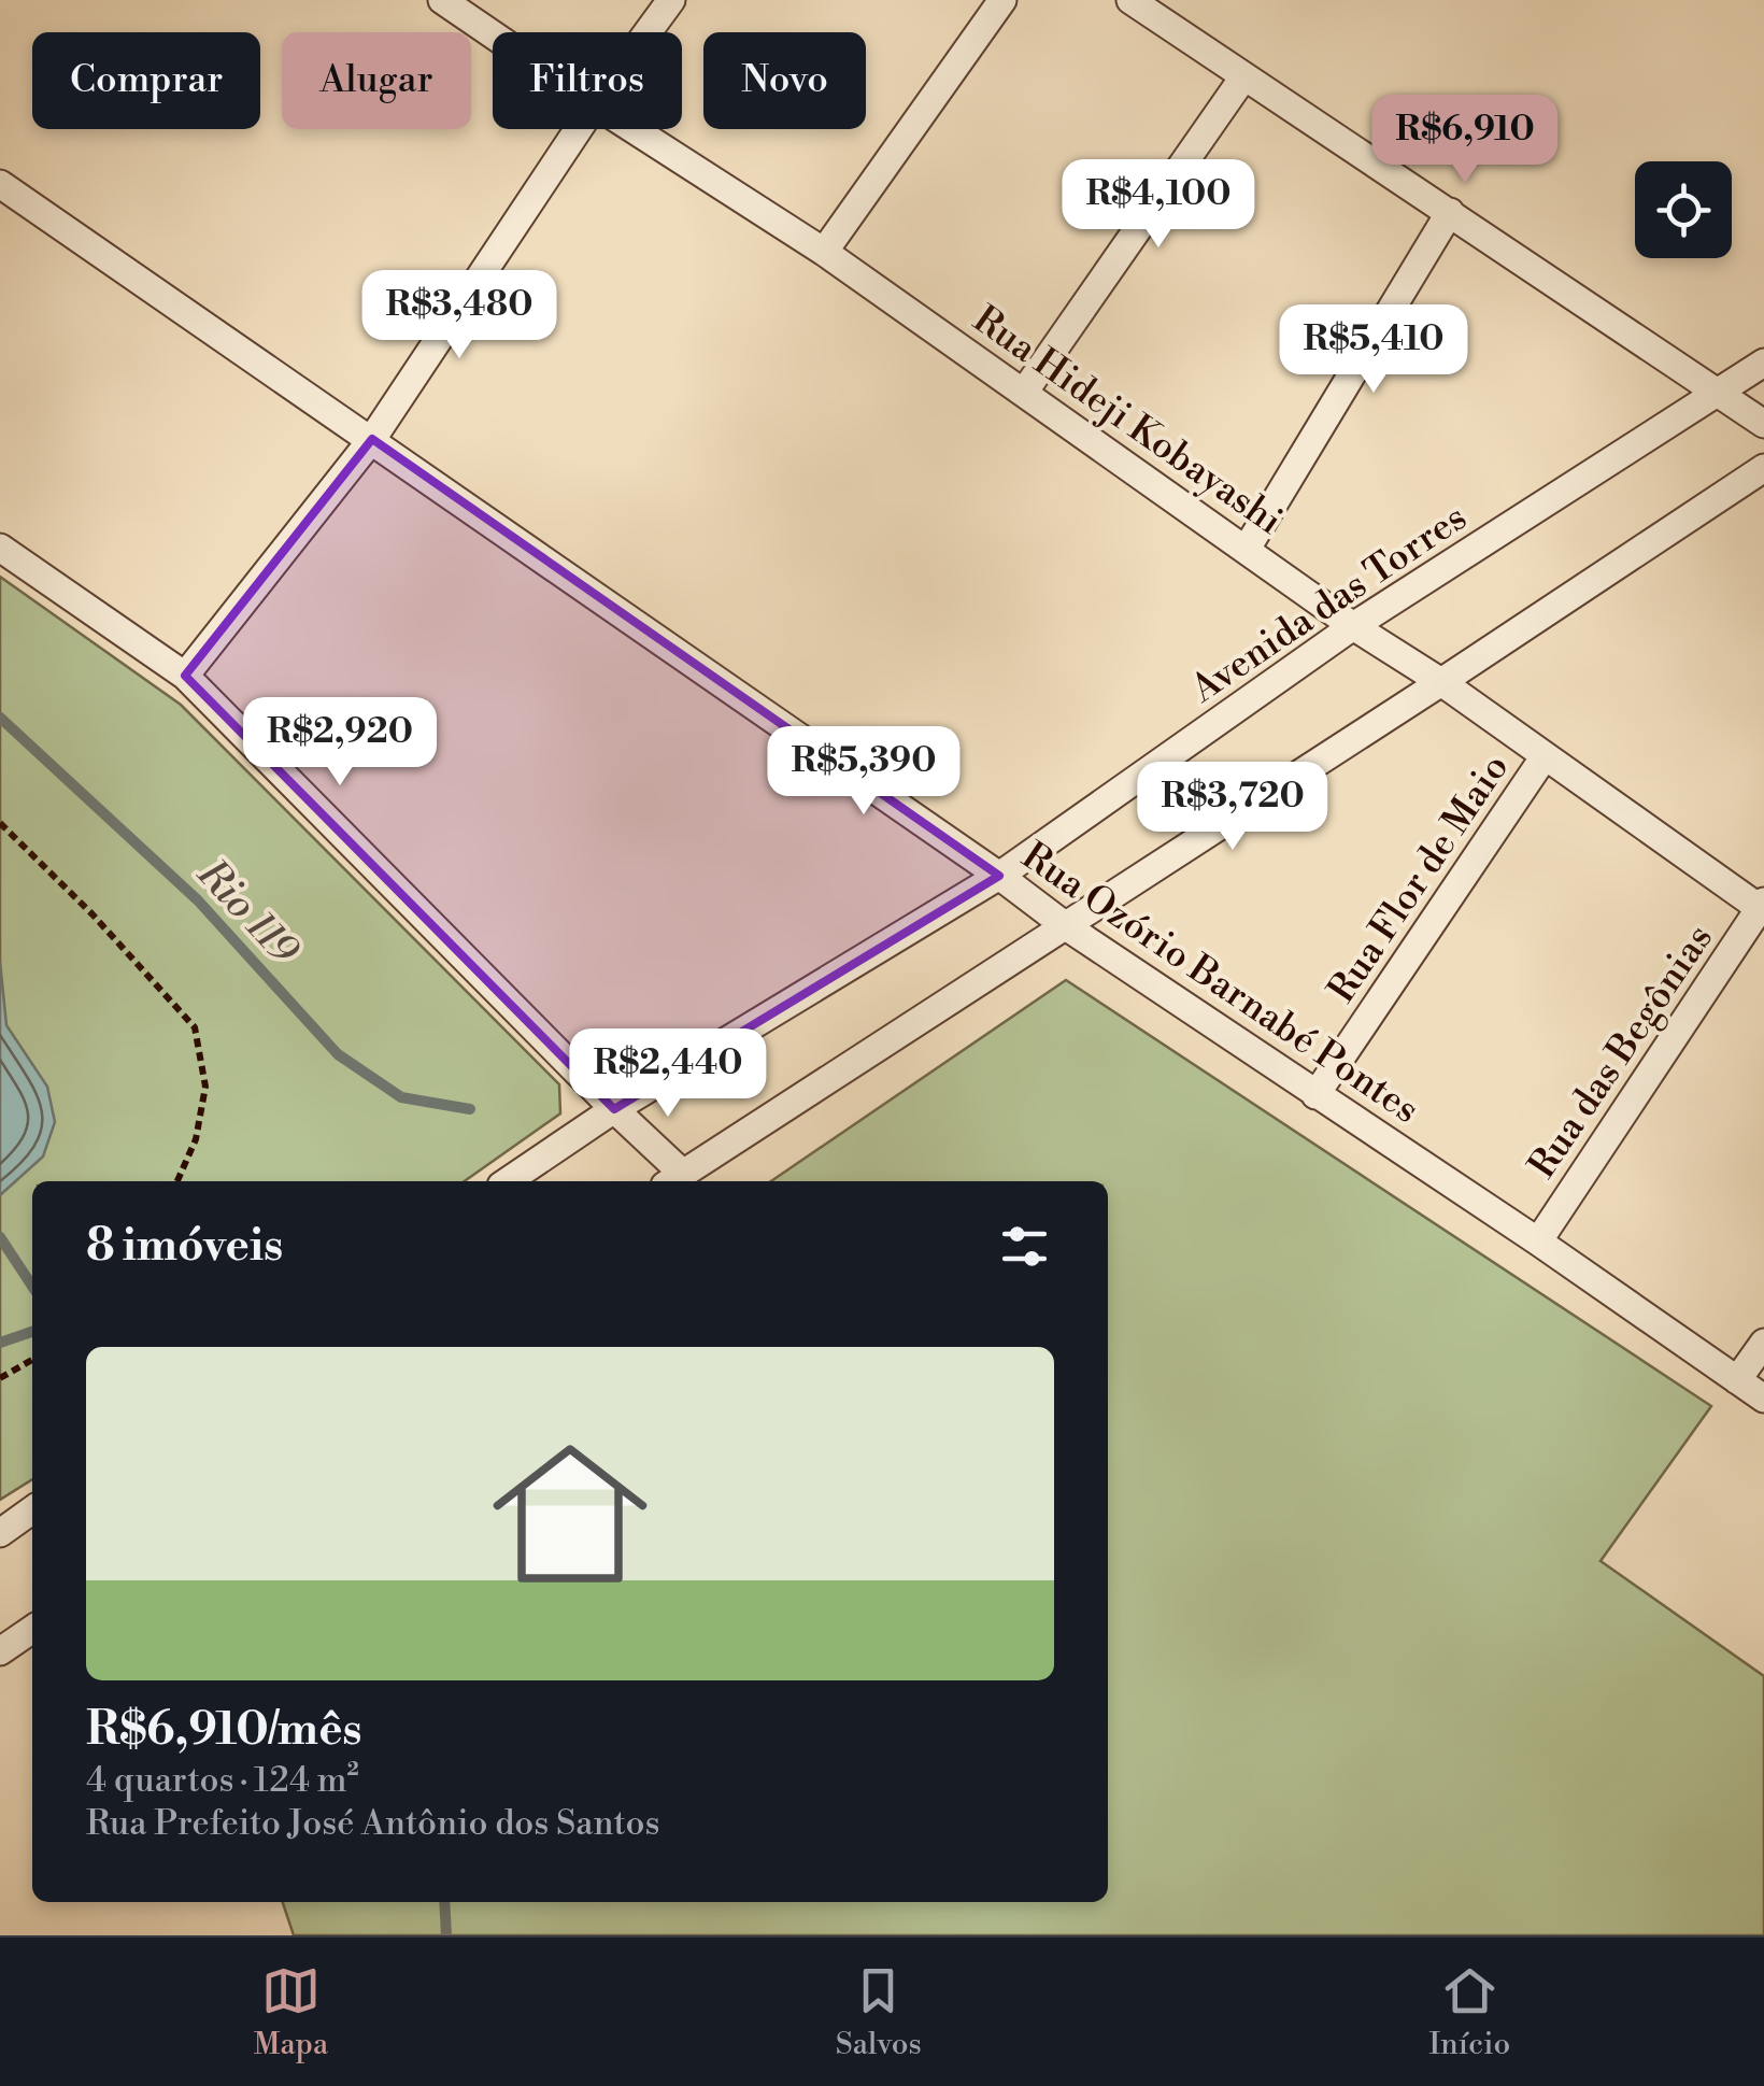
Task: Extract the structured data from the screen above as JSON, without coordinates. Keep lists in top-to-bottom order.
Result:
{
  "streets": {
    "street": [
      "Rua Hideji Kobayashi",
      "Avenida das Torres",
      "Rua Flor de Maio",
      "Rua Ozório Barnabé Pontes",
      "Rua das Begônias"
    ]
  },
  "crossings": [
    ["Rua Hideji Kobayashi", "Avenida das Torres"],
    ["Rua Hideji Kobayashi", "Rua Flor de Maio"],
    ["Rua Hideji Kobayashi", "Rua das Begônias"],
    ["Avenida das Torres", "Rua Ozório Barnabé Pontes"],
    ["Rua Flor de Maio", "Rua Ozório Barnabé Pontes"],
    ["Rua Ozório Barnabé Pontes", "Rua das Begônias"]
  ],
  "water": ["Rio 119"],
  "page": {
    "chip": [
      "Comprar",
      "Alugar",
      "Filtros",
      "Novo"
    ],
    "price": [
      "R$6,910",
      "R$4,100",
      "R$3,480",
      "R$5,410",
      "R$2,920",
      "R$5,390",
      "R$3,720",
      "R$2,440"
    ],
    "heading": "8 imóveis",
    "list": [
      {
        "name": "R$6,910/mês",
        "note": "4 quartos · 124 m² · Rua Prefeito José Antônio dos Santos"
      }
    ],
    "tabs": ["Mapa", "Salvos", "Início"]
  }
}
